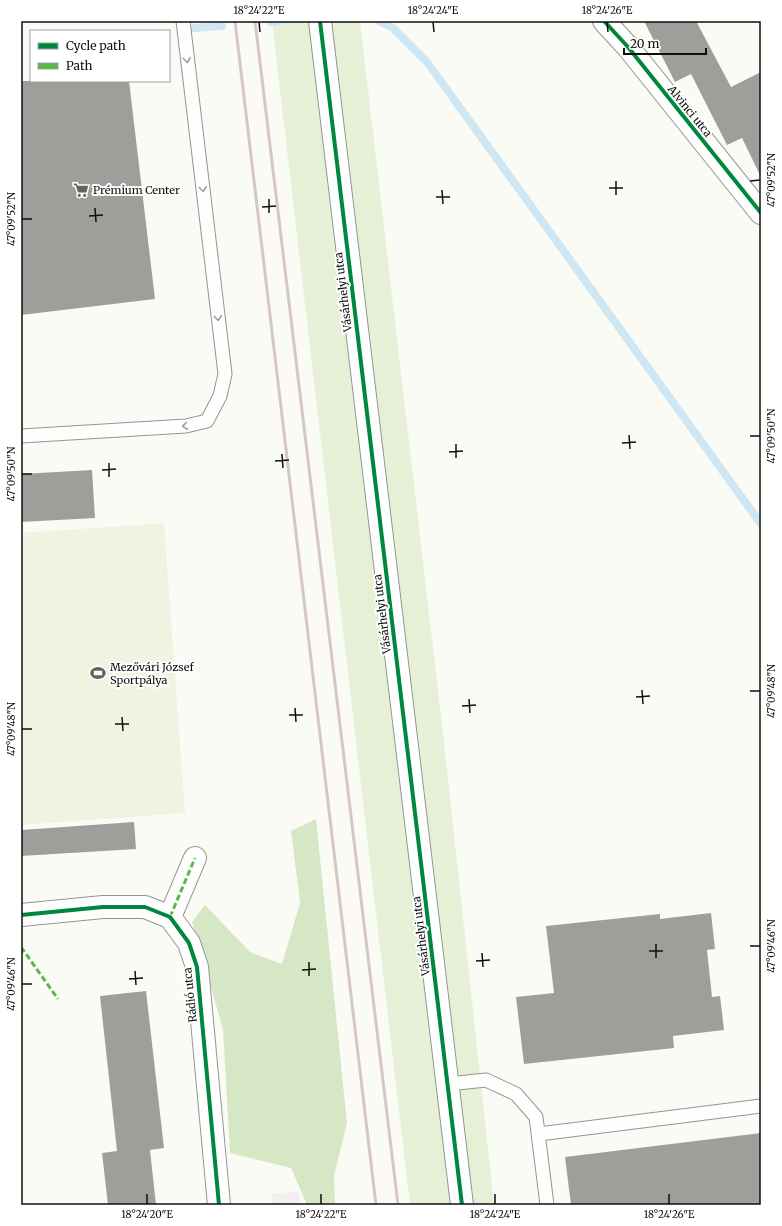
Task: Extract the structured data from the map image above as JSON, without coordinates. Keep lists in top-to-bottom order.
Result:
{
  "streets": {
    "street": ["Alvinci utca", "Vásárhelyi utca", "Rádió utca"]
  },
  "places": {
    "supermarket": ["Prémium Center"],
    "sports": ["Mezővári József Sportpálya"]
  },
  "legend": ["Cycle path", "Path"],
  "scale_bar": "20 m",
  "coordinates": [
    "18°24'22\"E",
    "18°24'24\"E",
    "18°24'26\"E",
    "47°09'52\"N",
    "47°09'50\"N",
    "47°09'48\"N",
    "47°09'46\"N",
    "18°24'20\"E"
  ]
}
